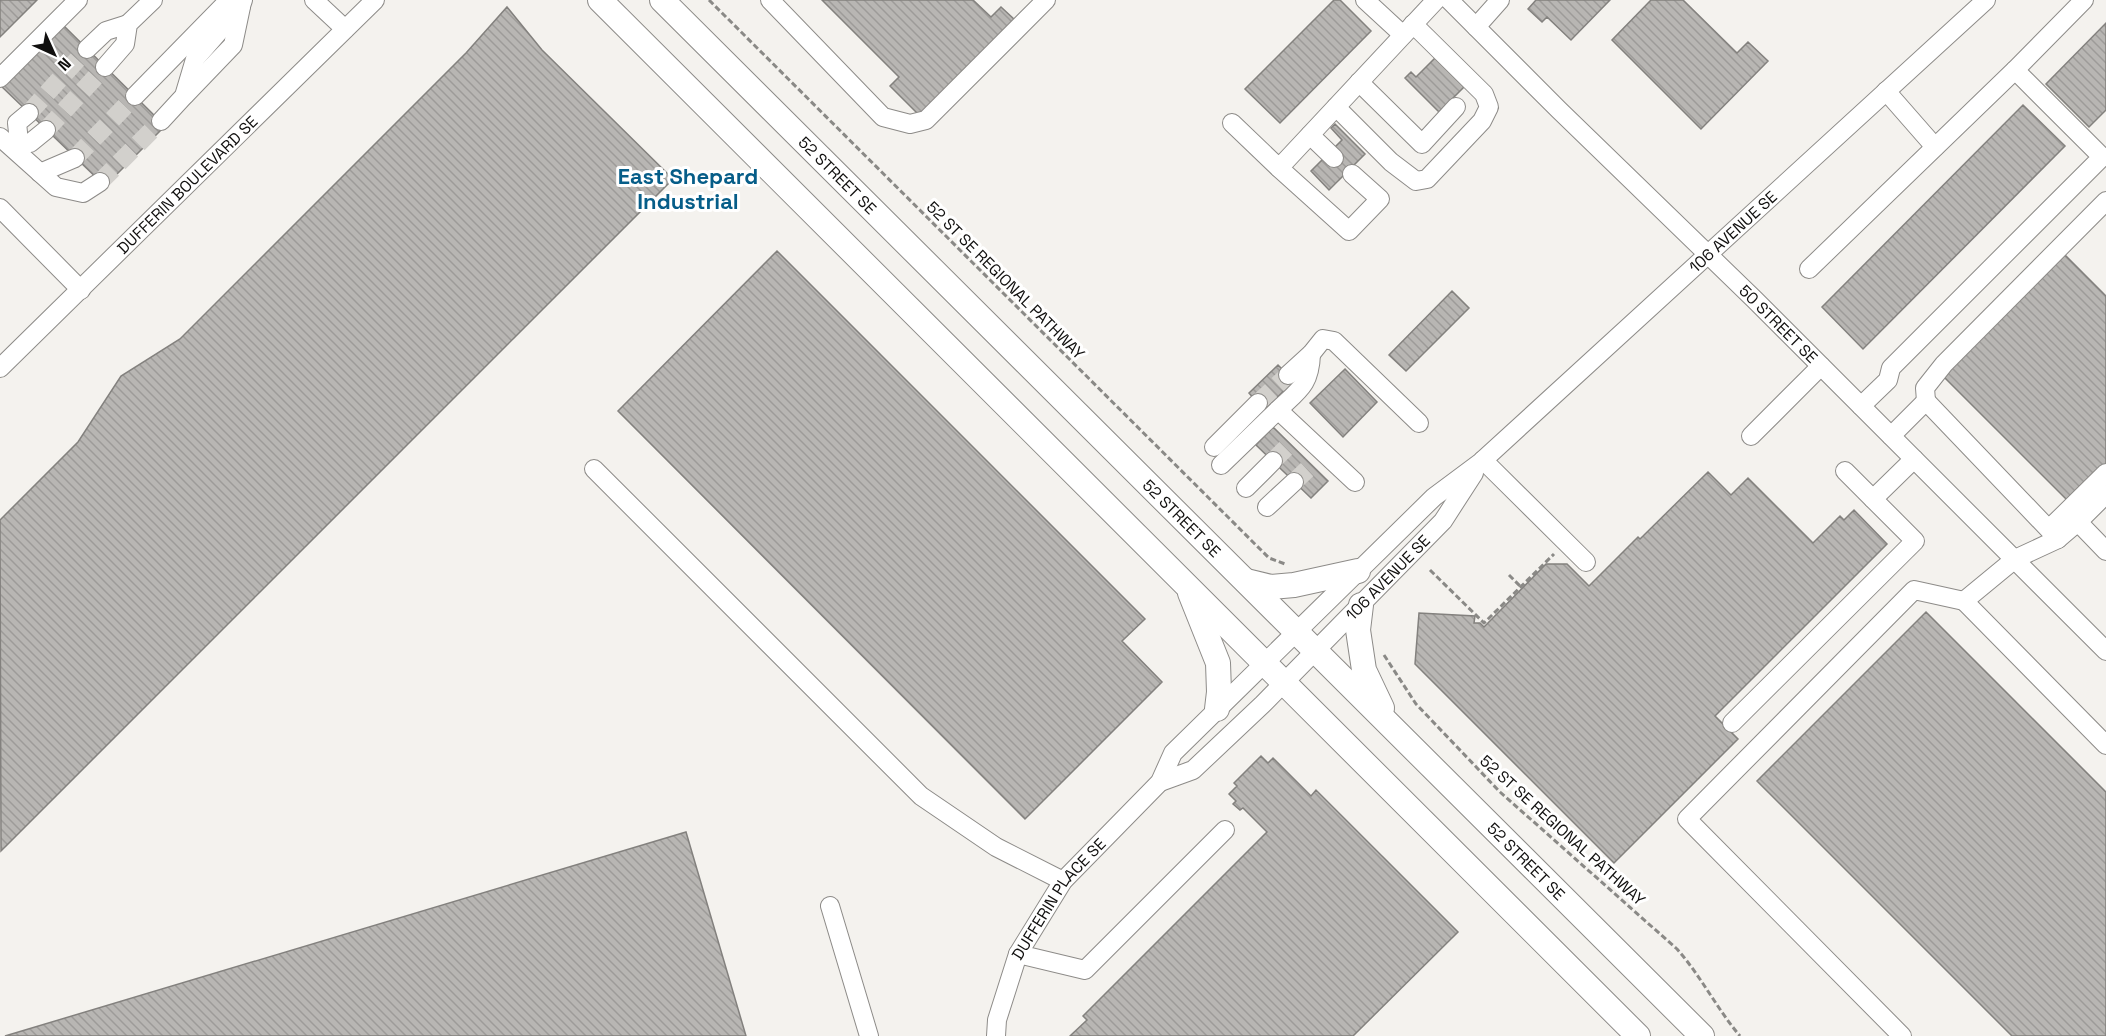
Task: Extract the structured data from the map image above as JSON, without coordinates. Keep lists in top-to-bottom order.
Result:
{
  "streets": {
    "main road": ["52 STREET SE"],
    "street": [
      "DUFFERIN BOULEVARD SE",
      "106 AVENUE SE",
      "50 STREET SE",
      "DUFFERIN PLACE SE"
    ],
    "path": ["52 ST SE REGIONAL PATHWAY"]
  },
  "crossings": [
    ["52 STREET SE", "106 AVENUE SE"],
    ["106 AVENUE SE", "50 STREET SE"],
    ["106 AVENUE SE", "DUFFERIN PLACE SE"]
  ],
  "districts": ["East Shepard Industrial"],
  "north": "bottom right"
}
